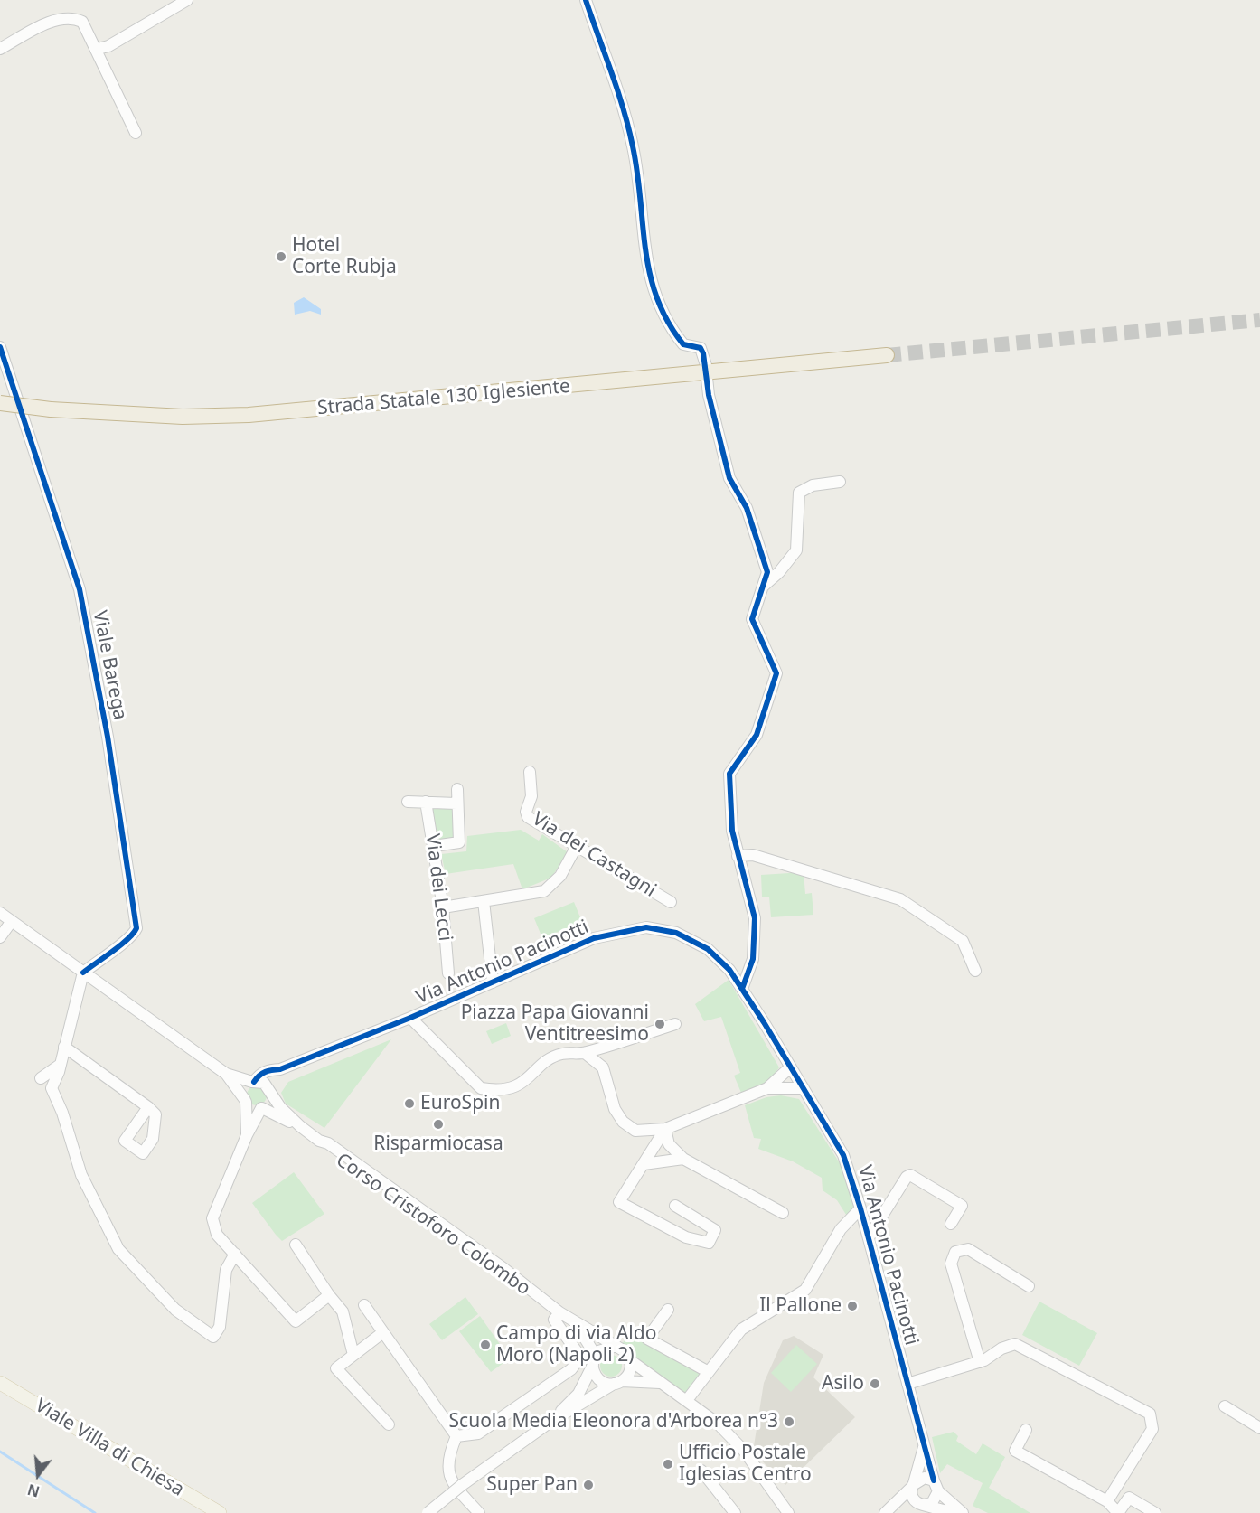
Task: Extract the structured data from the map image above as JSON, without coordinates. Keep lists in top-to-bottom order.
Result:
{
  "streets": {
    "highway": ["Strada Statale 130 Iglesiente"],
    "main road": ["Viale Villa di Chiesa"],
    "street": [
      "Viale Barega",
      "Via dei Castagni",
      "Via dei Lecci",
      "Via Antonio Pacinotti",
      "Corso Cristoforo Colombo"
    ]
  },
  "crossings": [
    ["Viale Barega", "Corso Cristoforo Colombo"],
    ["Via Antonio Pacinotti", "Corso Cristoforo Colombo"]
  ],
  "places": [
    "Hotel Corte Rubja",
    "Piazza Papa Giovanni Ventitreesimo",
    "EuroSpin",
    "Risparmiocasa",
    "Il Pallone",
    "Campo di via Aldo Moro (Napoli 2)",
    "Asilo",
    "Scuola Media Eleonora d'Arborea n°3",
    "Ufficio Postale Iglesias Centro",
    "Super Pan"
  ],
  "north": "bottom"
}
